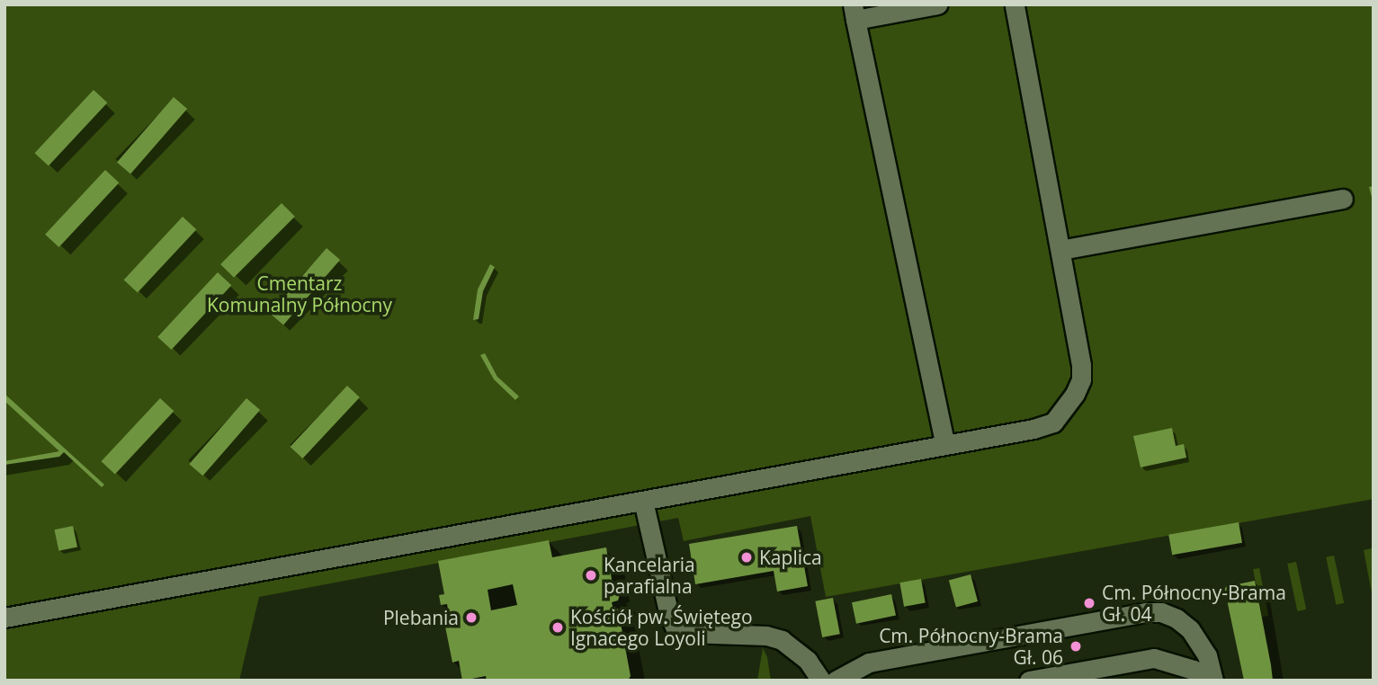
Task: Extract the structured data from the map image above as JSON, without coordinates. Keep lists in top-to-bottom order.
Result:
{
  "parks": ["Cmentarz Komunalny Północny"],
  "places": [
    "Kaplica",
    "Kancelaria parafialna",
    "Cm. Północny-Brama Gł. 04",
    "Plebania",
    "Kościół pw. Świętego Ignacego Loyoli",
    "Cm. Północny-Brama Gł. 06"
  ]
}
